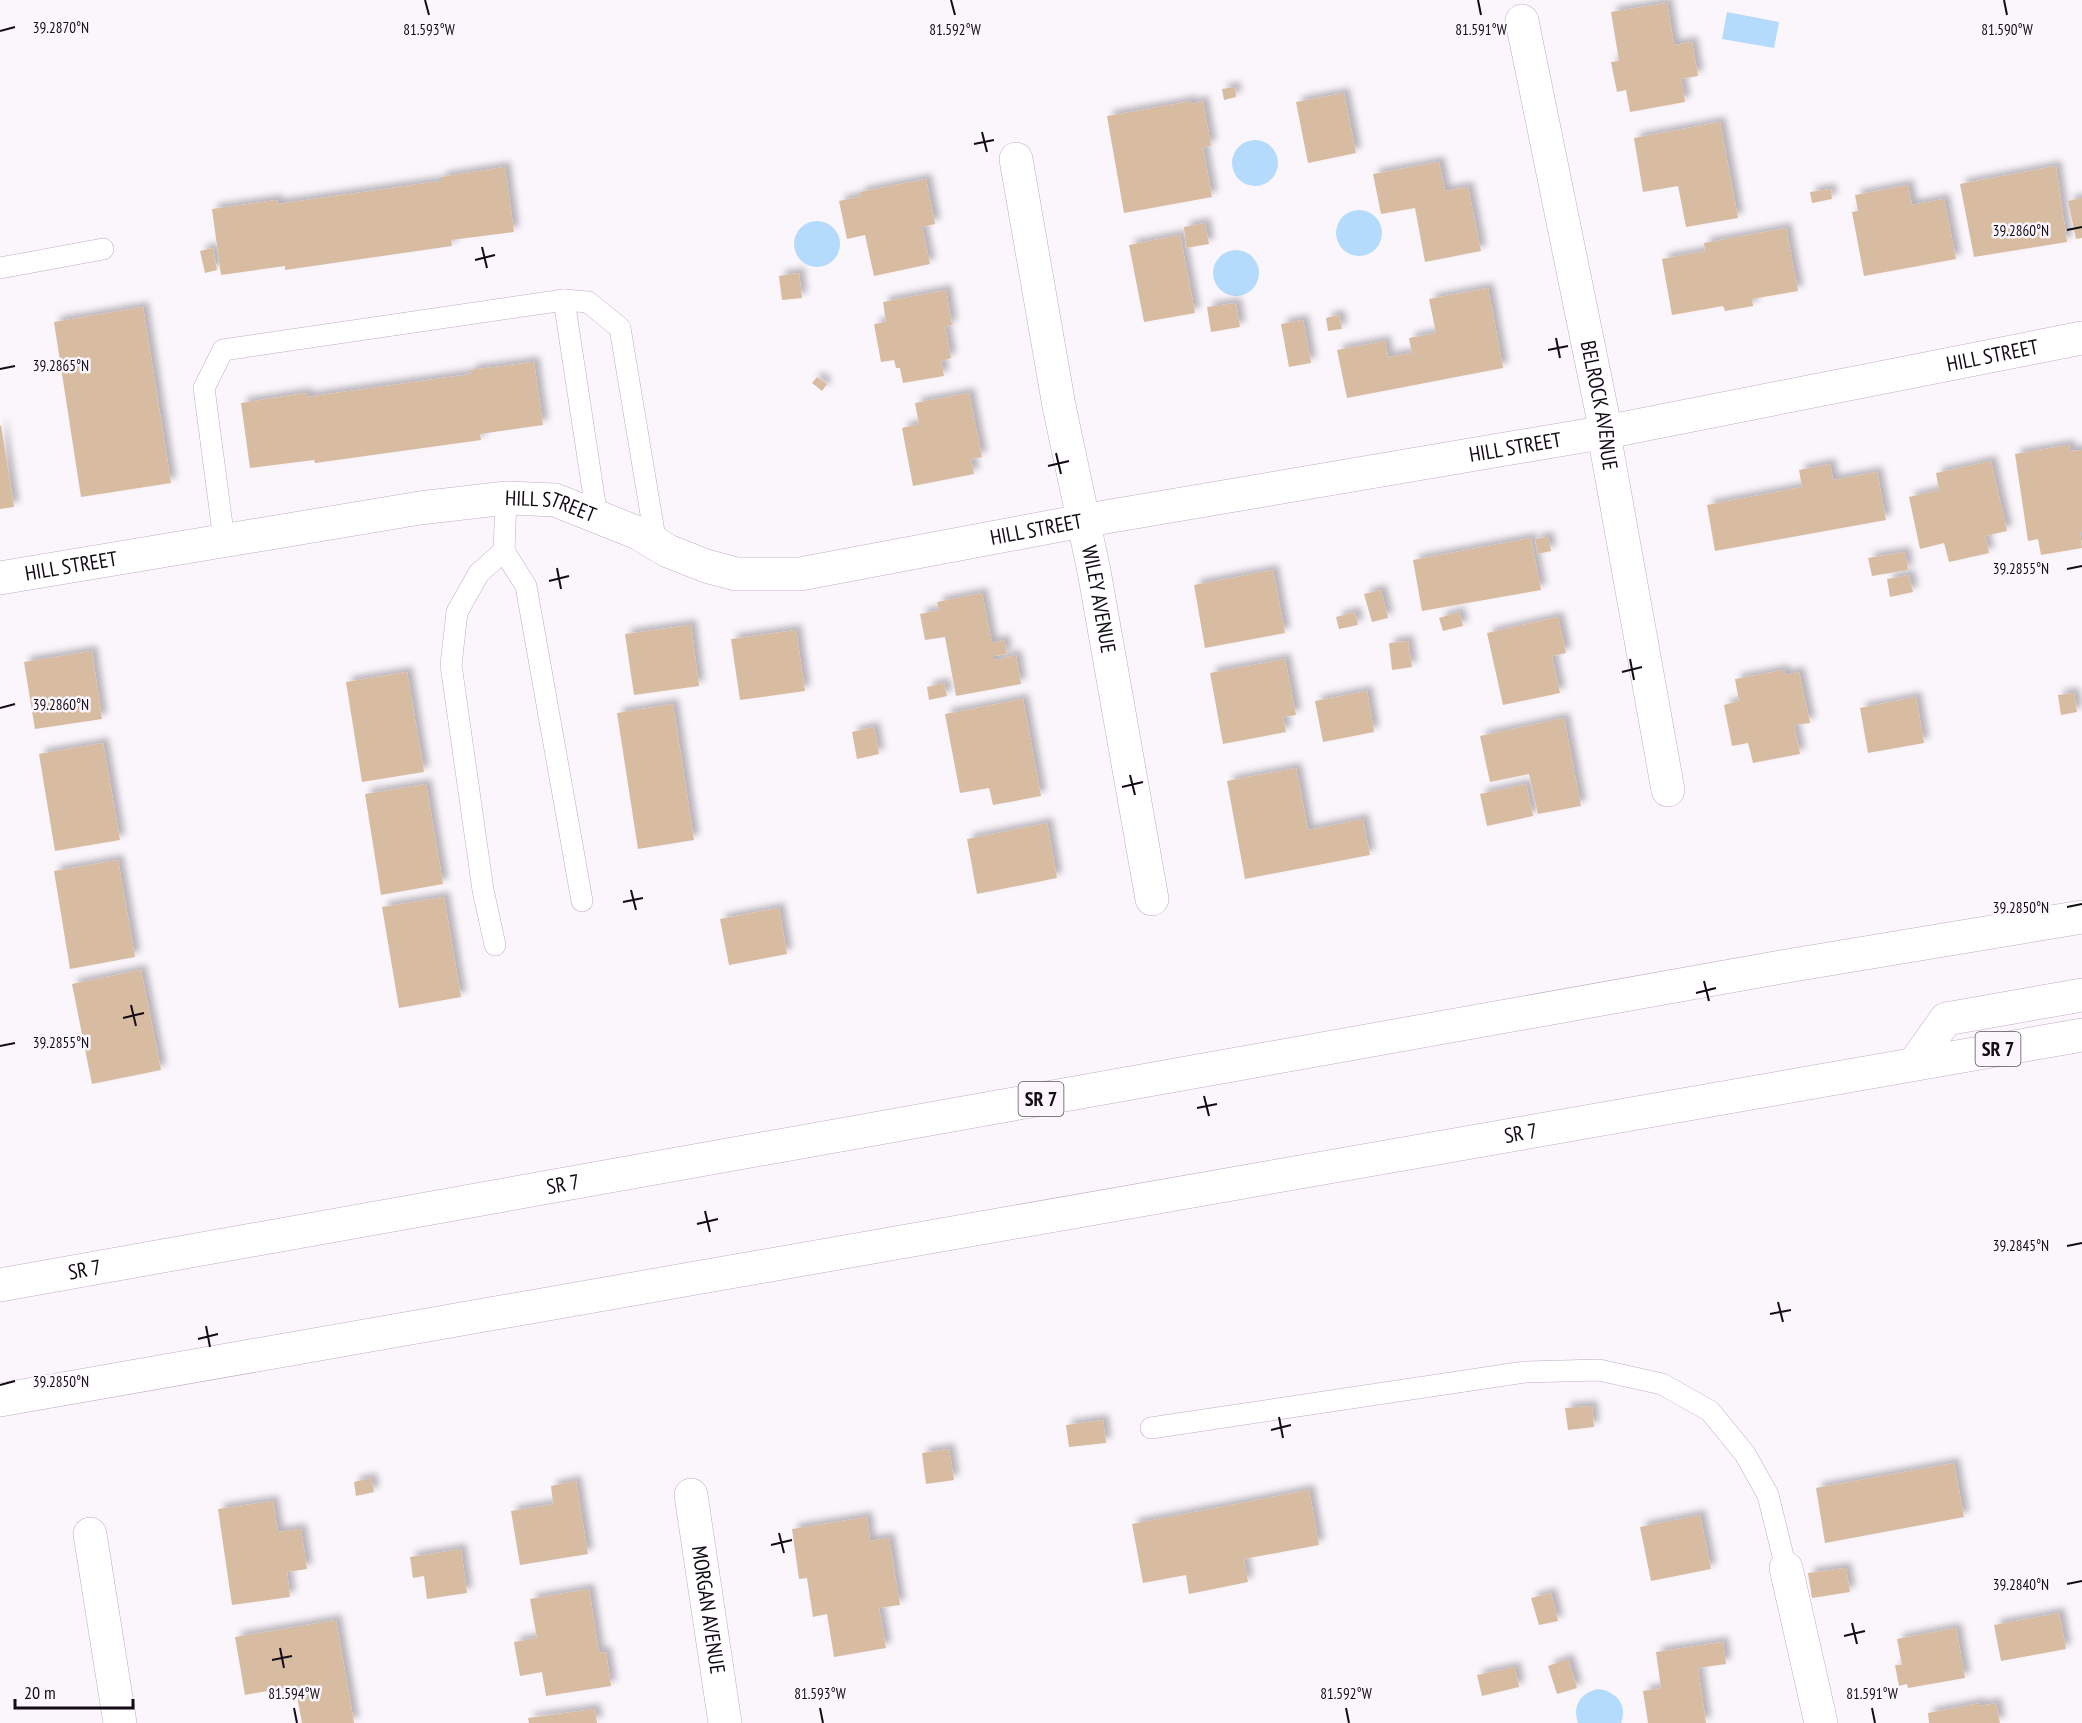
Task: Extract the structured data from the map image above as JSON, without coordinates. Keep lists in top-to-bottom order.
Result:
{
  "streets": {
    "main road": [
      "HILL STREET",
      "BELROCK AVENUE",
      "WILEY AVENUE",
      "SR 7",
      "MORGAN AVENUE"
    ]
  },
  "crossings": [
    ["HILL STREET", "BELROCK AVENUE"],
    ["HILL STREET", "WILEY AVENUE"]
  ],
  "scale_bar": "20 m",
  "coordinates": [
    "39.2870°N",
    "81.593°W",
    "81.592°W",
    "81.591°W",
    "81.590°W",
    "39.2860°N",
    "39.2865°N",
    "39.2855°N",
    "39.2850°N",
    "39.2845°N",
    "39.2840°N",
    "81.594°W"
  ]
}
